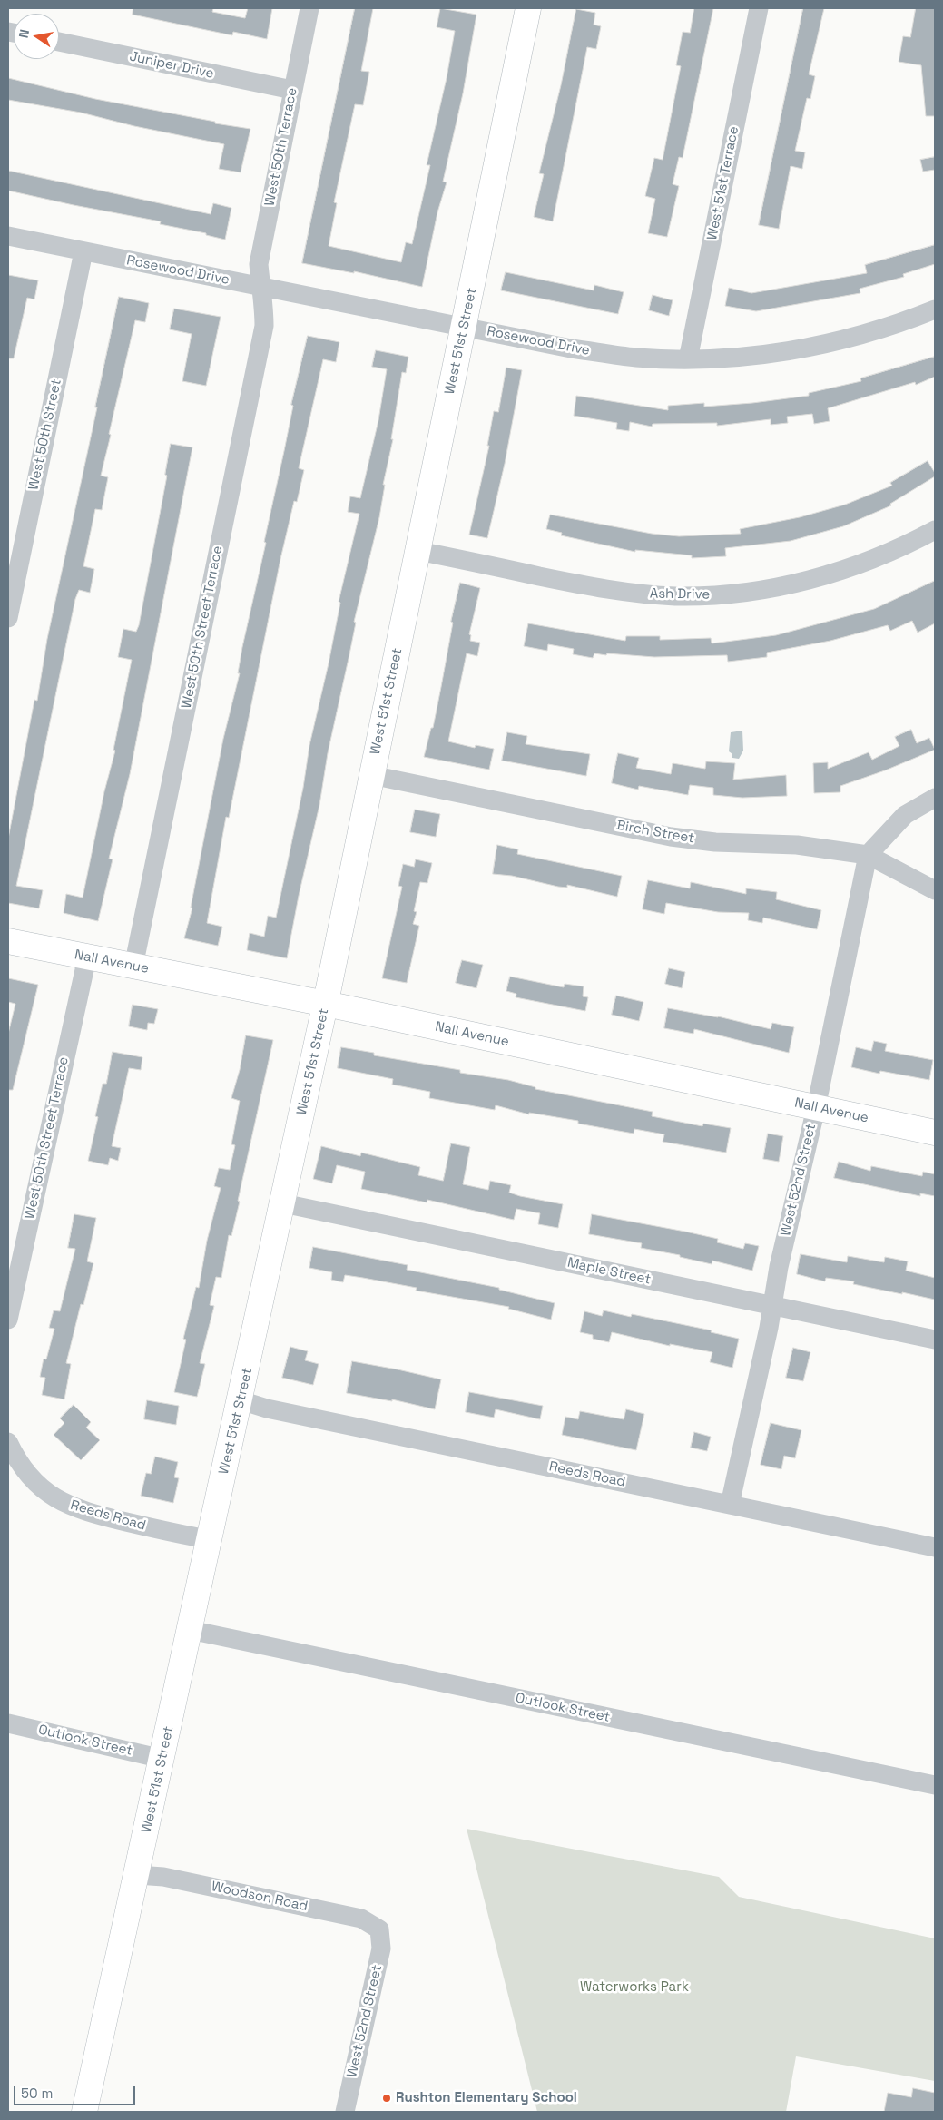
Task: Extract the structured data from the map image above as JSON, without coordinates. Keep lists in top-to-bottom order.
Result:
{
  "streets": {
    "street": [
      "Juniper Drive",
      "West 50th Terrace",
      "West 51st Terrace",
      "Rosewood Drive",
      "West 51st Street",
      "West 50th Street",
      "Ash Drive",
      "West 50th Street Terrace",
      "Birch Street",
      "Nall Avenue",
      "West 52nd Street",
      "Maple Street",
      "Reeds Road",
      "Outlook Street",
      "Woodson Road"
    ]
  },
  "crossings": [
    ["Juniper Drive", "West 50th Terrace"],
    ["West 50th Terrace", "Rosewood Drive"],
    ["West 50th Terrace", "West 50th Street Terrace"],
    ["West 51st Terrace", "Rosewood Drive"],
    ["Rosewood Drive", "West 51st Street"],
    ["Rosewood Drive", "West 50th Street"],
    ["Rosewood Drive", "West 50th Street Terrace"],
    ["West 51st Street", "Ash Drive"],
    ["West 51st Street", "Birch Street"],
    ["West 51st Street", "Nall Avenue"],
    ["West 51st Street", "Maple Street"],
    ["West 51st Street", "Reeds Road"],
    ["West 51st Street", "Outlook Street"],
    ["West 51st Street", "Woodson Road"],
    ["West 50th Street Terrace", "Nall Avenue"],
    ["Birch Street", "West 52nd Street"],
    ["Nall Avenue", "West 52nd Street"],
    ["West 52nd Street", "Maple Street"],
    ["West 52nd Street", "Reeds Road"],
    ["West 52nd Street", "Woodson Road"]
  ],
  "parks": ["Waterworks Park"],
  "places": ["Rushton Elementary School"],
  "scale_bar": "50 m",
  "north": "left"
}
